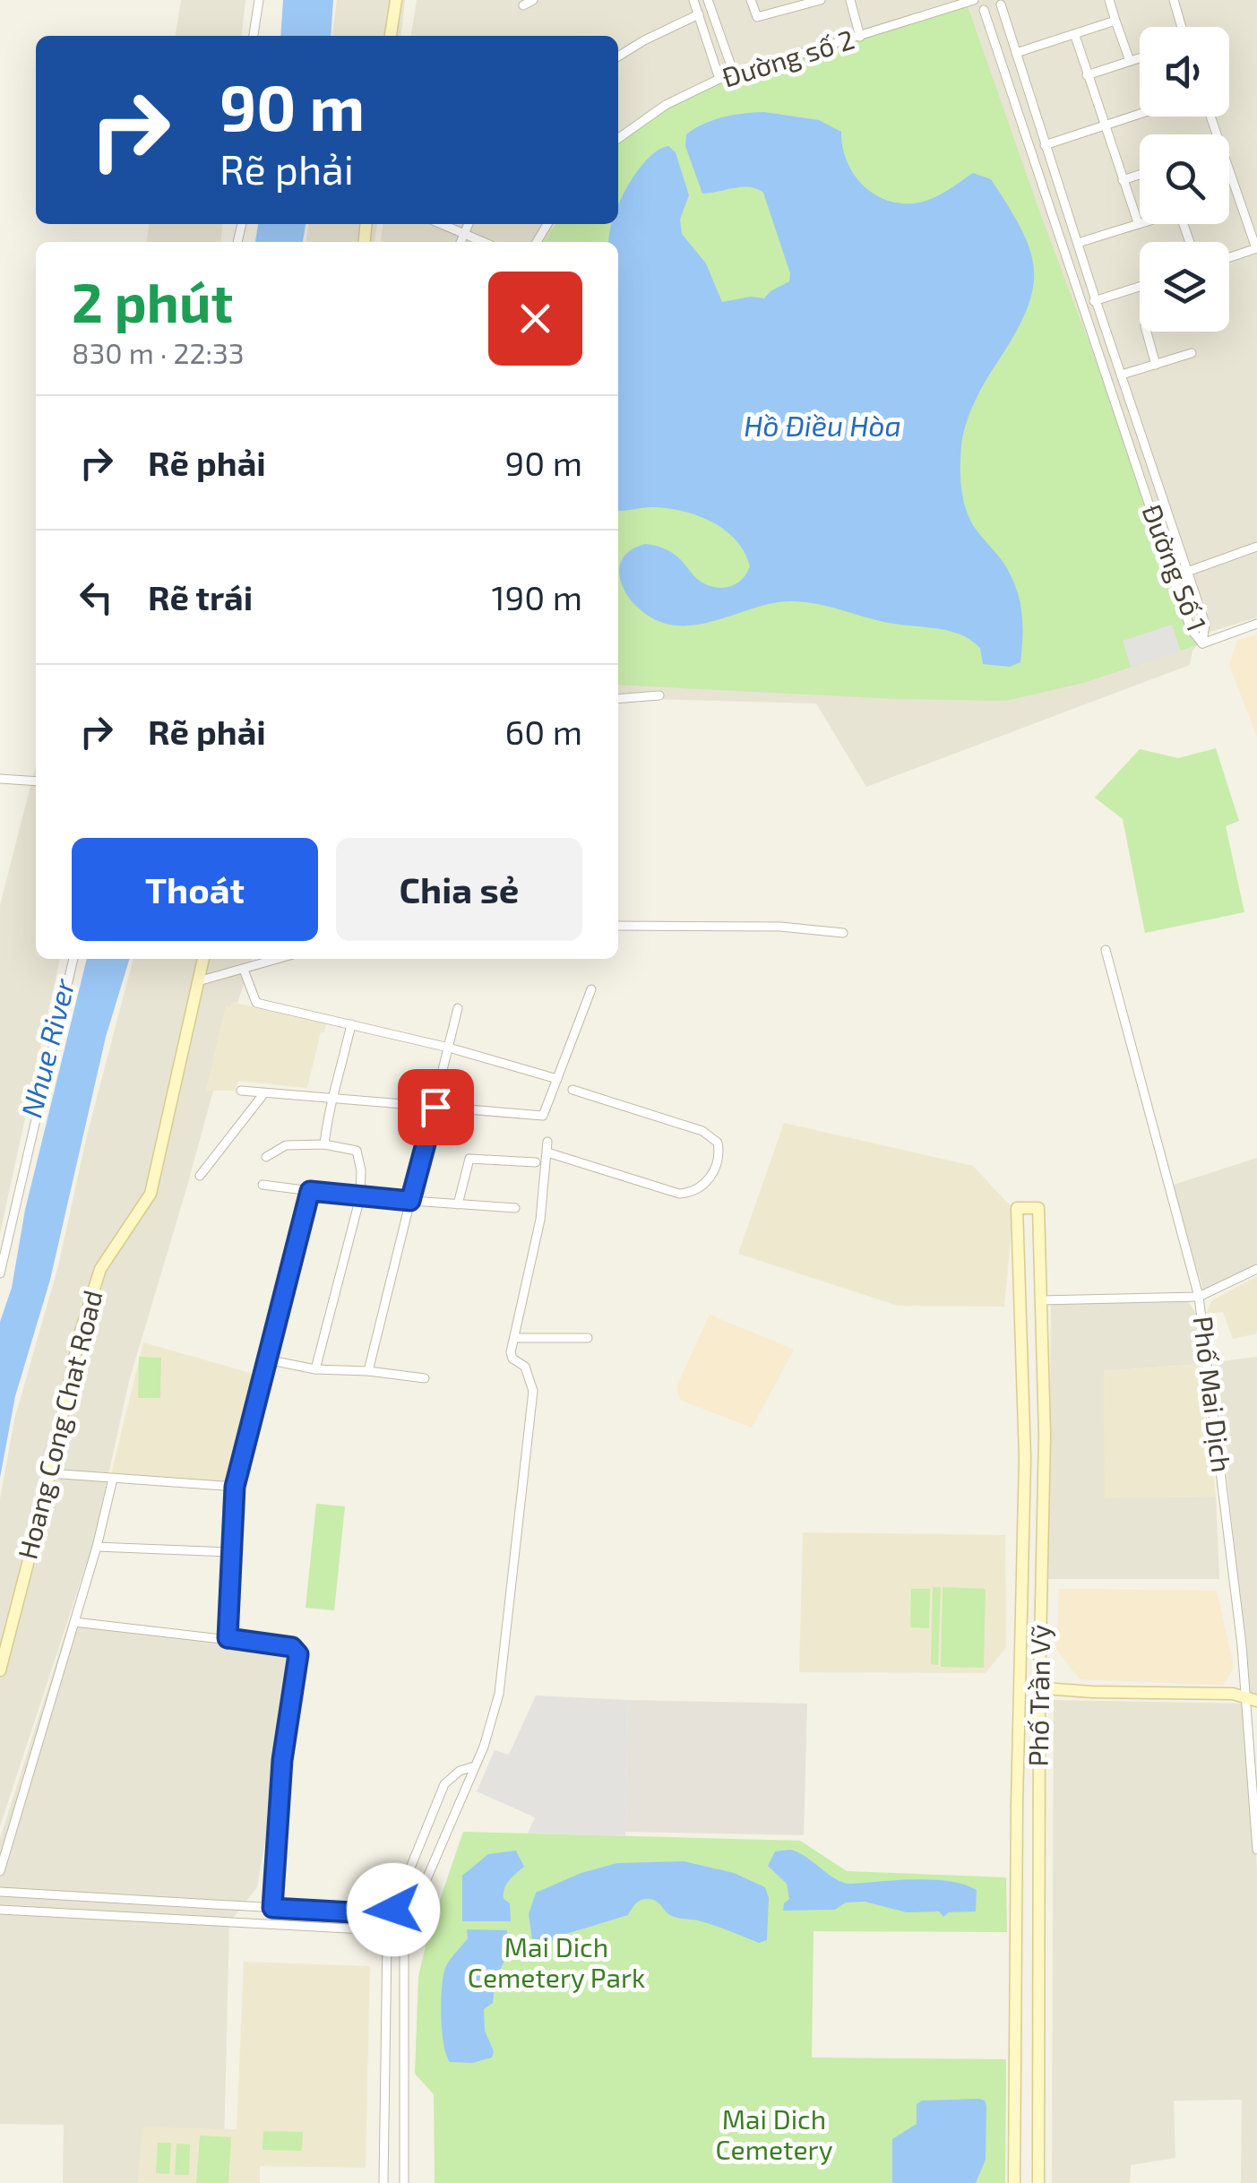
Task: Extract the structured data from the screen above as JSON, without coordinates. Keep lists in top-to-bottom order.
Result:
{
  "streets": {
    "main road": ["Hoang Cong Chat Road", "Phố Trần Vỹ"],
    "street": ["Đường số 2", "Đường Số 1", "Phố Mai Dịch"]
  },
  "water": ["Hồ Điều Hòa", "Nhue River"],
  "parks": ["Mai Dich Cemetery Park", "Mai Dich Cemetery"],
  "page": {
    "turn": ["90 m", "Rẽ phải"],
    "heading": ["2 phút", "830 m · 22:33"],
    "list": [
      {
        "name": "Rẽ phải",
        "value": "90 m"
      },
      {
        "name": "Rẽ trái",
        "value": "190 m"
      },
      {
        "name": "Rẽ phải",
        "value": "60 m"
      }
    ],
    "buttons": ["Thoát", "Chia sẻ"]
  }
}
